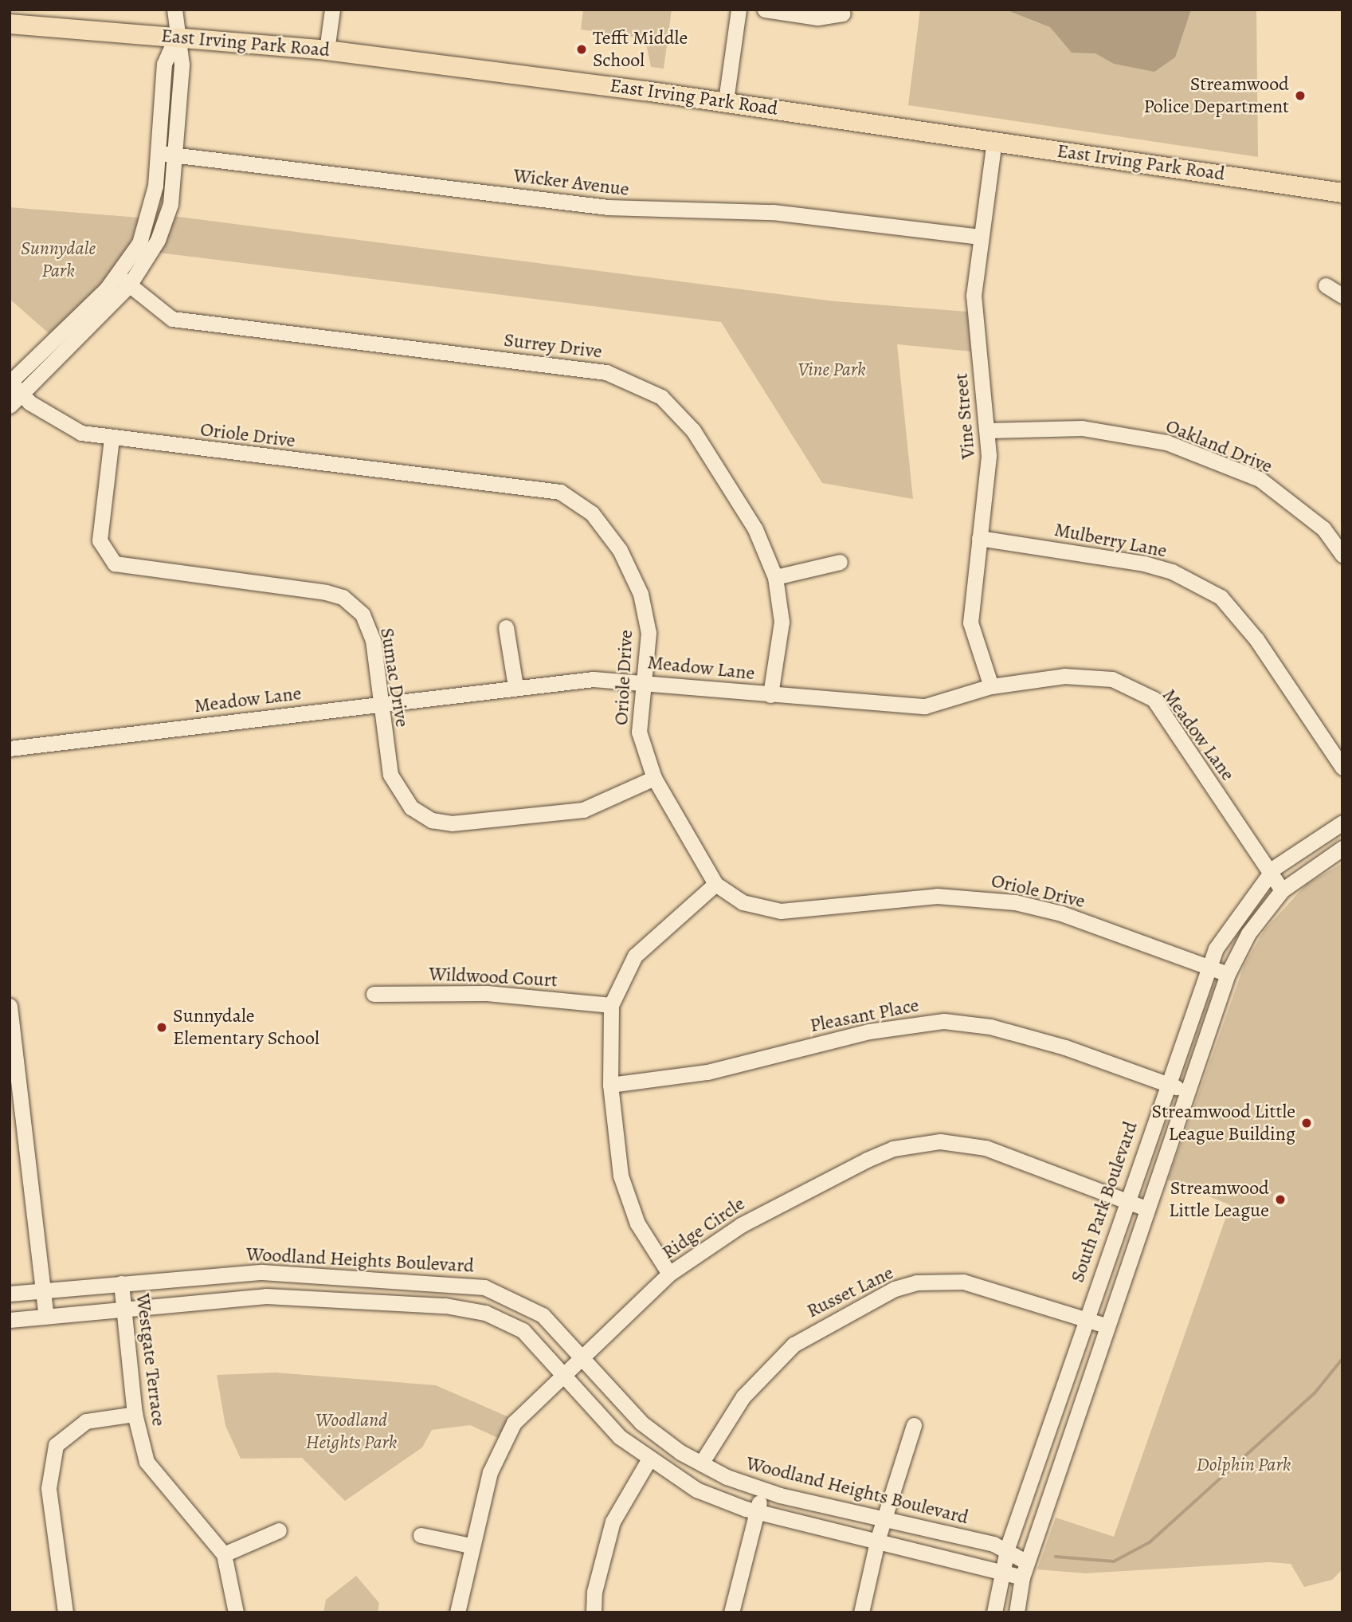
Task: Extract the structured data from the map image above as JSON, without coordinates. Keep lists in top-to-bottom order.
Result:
{
  "streets": {
    "main road": ["East Irving Park Road"],
    "street": [
      "Wicker Avenue",
      "Surrey Drive",
      "Vine Street",
      "Oriole Drive",
      "Oakland Drive",
      "Mulberry Lane",
      "Meadow Lane",
      "Sumac Drive",
      "Wildwood Court",
      "Pleasant Place",
      "South Park Boulevard",
      "Ridge Circle",
      "Woodland Heights Boulevard",
      "Russet Lane",
      "Westgate Terrace"
    ]
  },
  "crossings": [
    ["East Irving Park Road", "Vine Street"],
    ["Wicker Avenue", "Vine Street"],
    ["Surrey Drive", "Meadow Lane"],
    ["Vine Street", "Oakland Drive"],
    ["Vine Street", "Mulberry Lane"],
    ["Vine Street", "Meadow Lane"],
    ["Oriole Drive", "Meadow Lane"],
    ["Oriole Drive", "Sumac Drive"],
    ["Oriole Drive", "South Park Boulevard"],
    ["Meadow Lane", "Sumac Drive"],
    ["Meadow Lane", "South Park Boulevard"],
    ["Pleasant Place", "South Park Boulevard"],
    ["South Park Boulevard", "Ridge Circle"],
    ["South Park Boulevard", "Woodland Heights Boulevard"],
    ["South Park Boulevard", "Russet Lane"],
    ["Ridge Circle", "Woodland Heights Boulevard"],
    ["Woodland Heights Boulevard", "Russet Lane"],
    ["Woodland Heights Boulevard", "Westgate Terrace"]
  ],
  "parks": [
    "Sunnydale Park",
    "Vine Park",
    "Woodland Heights Park",
    "Dolphin Park"
  ],
  "places": [
    "Tefft Middle School",
    "Streamwood Police Department",
    "Sunnydale Elementary School",
    "Streamwood Little League Building",
    "Streamwood Little League"
  ]
}
